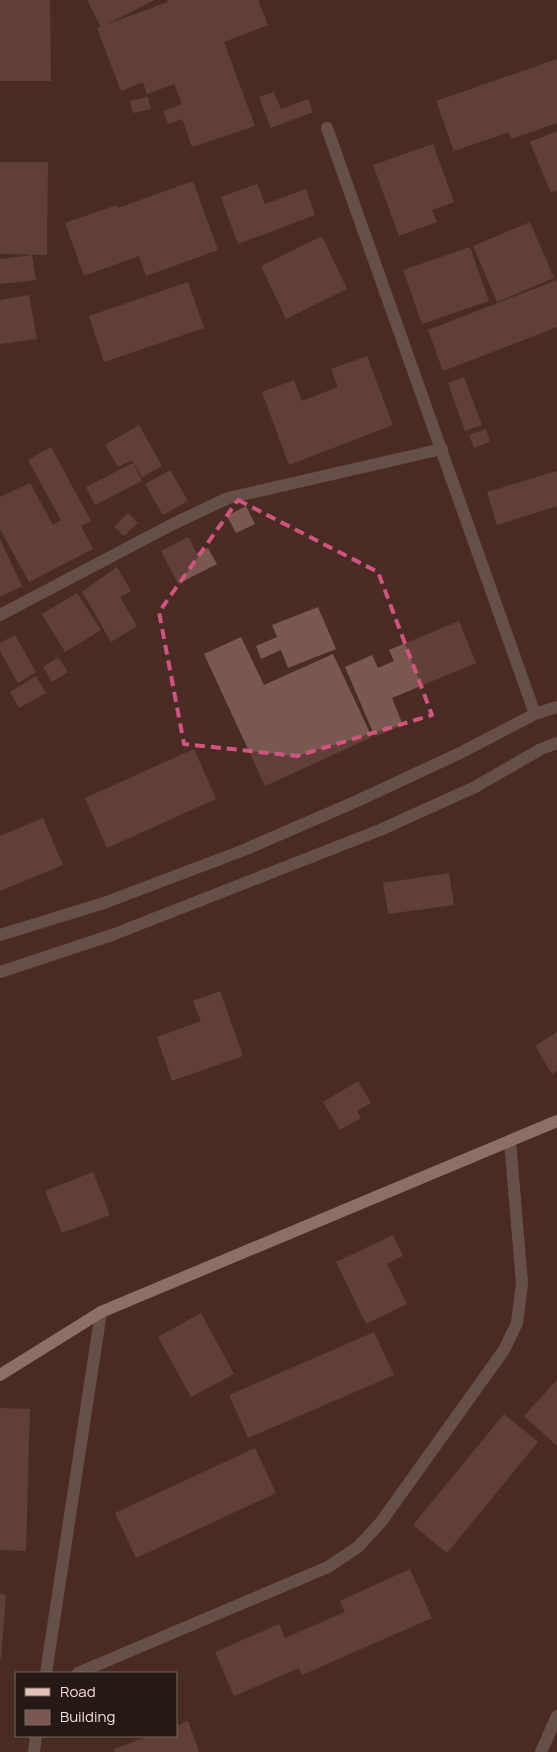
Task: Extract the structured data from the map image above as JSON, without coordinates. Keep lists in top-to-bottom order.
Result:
{
  "legend": ["Road", "Building"]
}
